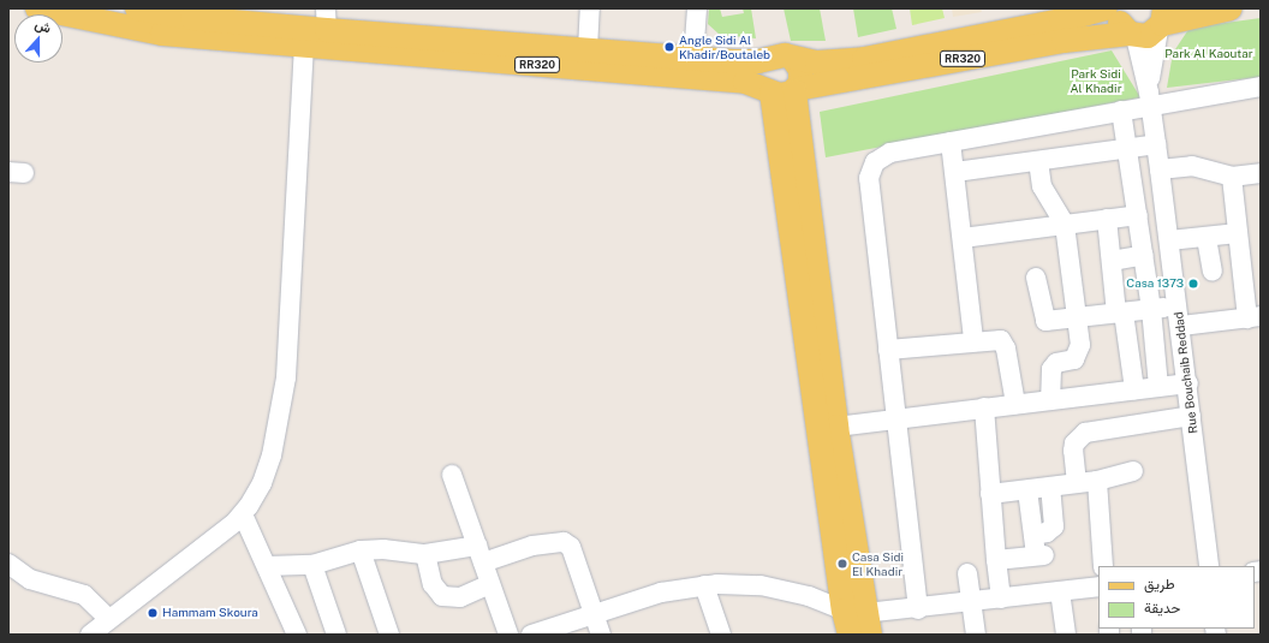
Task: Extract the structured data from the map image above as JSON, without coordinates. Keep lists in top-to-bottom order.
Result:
{
  "streets": {
    "main road": ["RR320"],
    "street": ["Rue Bouchaib Reddad"]
  },
  "crossings": [
    ["RR320", "Rue Bouchaib Reddad"]
  ],
  "parks": ["Park Al Kaoutar", "Park Sidi Al Khadir"],
  "places": [
    "Angle Sidi Al Khadir/Boutaleb",
    "Casa 1373",
    "Casa Sidi El Khadir",
    "Hammam Skoura"
  ],
  "legend": ["طريق", "حديقة"],
  "north": "top"
}
